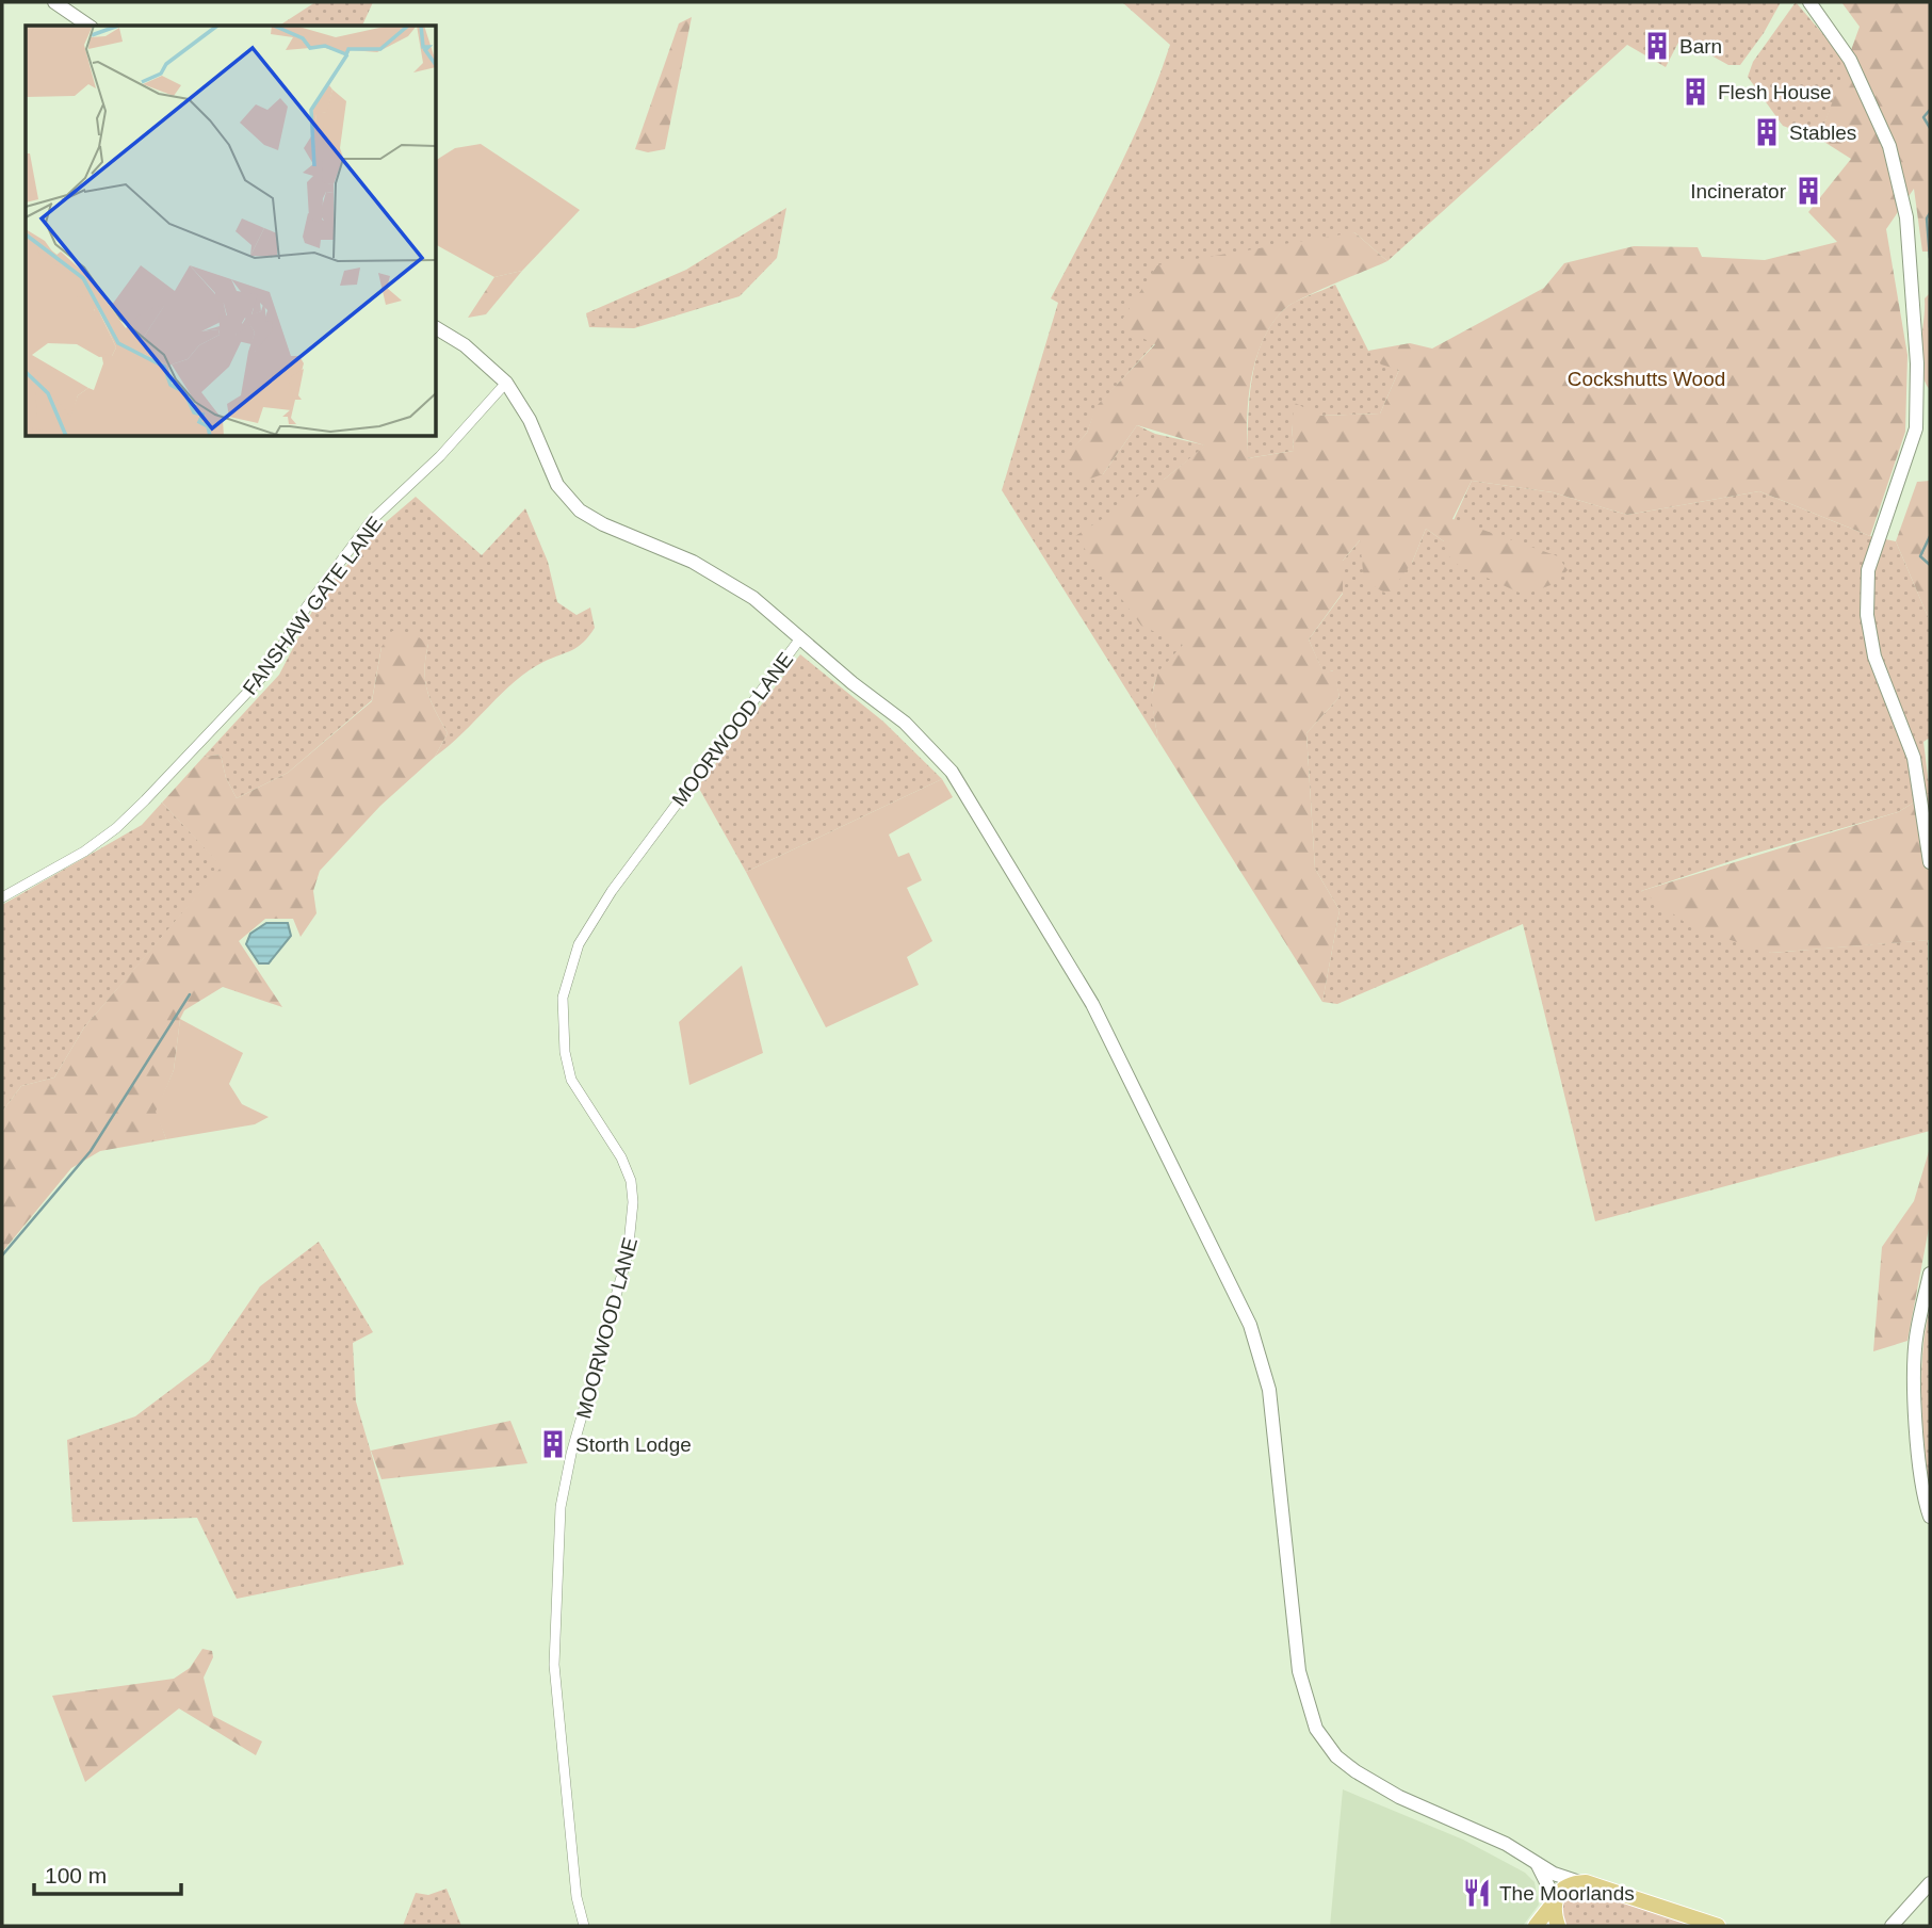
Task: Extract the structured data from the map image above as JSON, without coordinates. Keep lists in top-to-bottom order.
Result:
{
  "streets": {
    "street": ["FANSHAW GATE LANE", "MOORWOOD LANE"]
  },
  "parks": ["Cockshutts Wood"],
  "places": {
    "building": [
      "Barn",
      "Flesh House",
      "Stables",
      "Incinerator",
      "Storth Lodge"
    ],
    "restaurant": ["The Moorlands"]
  },
  "scale_bar": "100 m"
}
